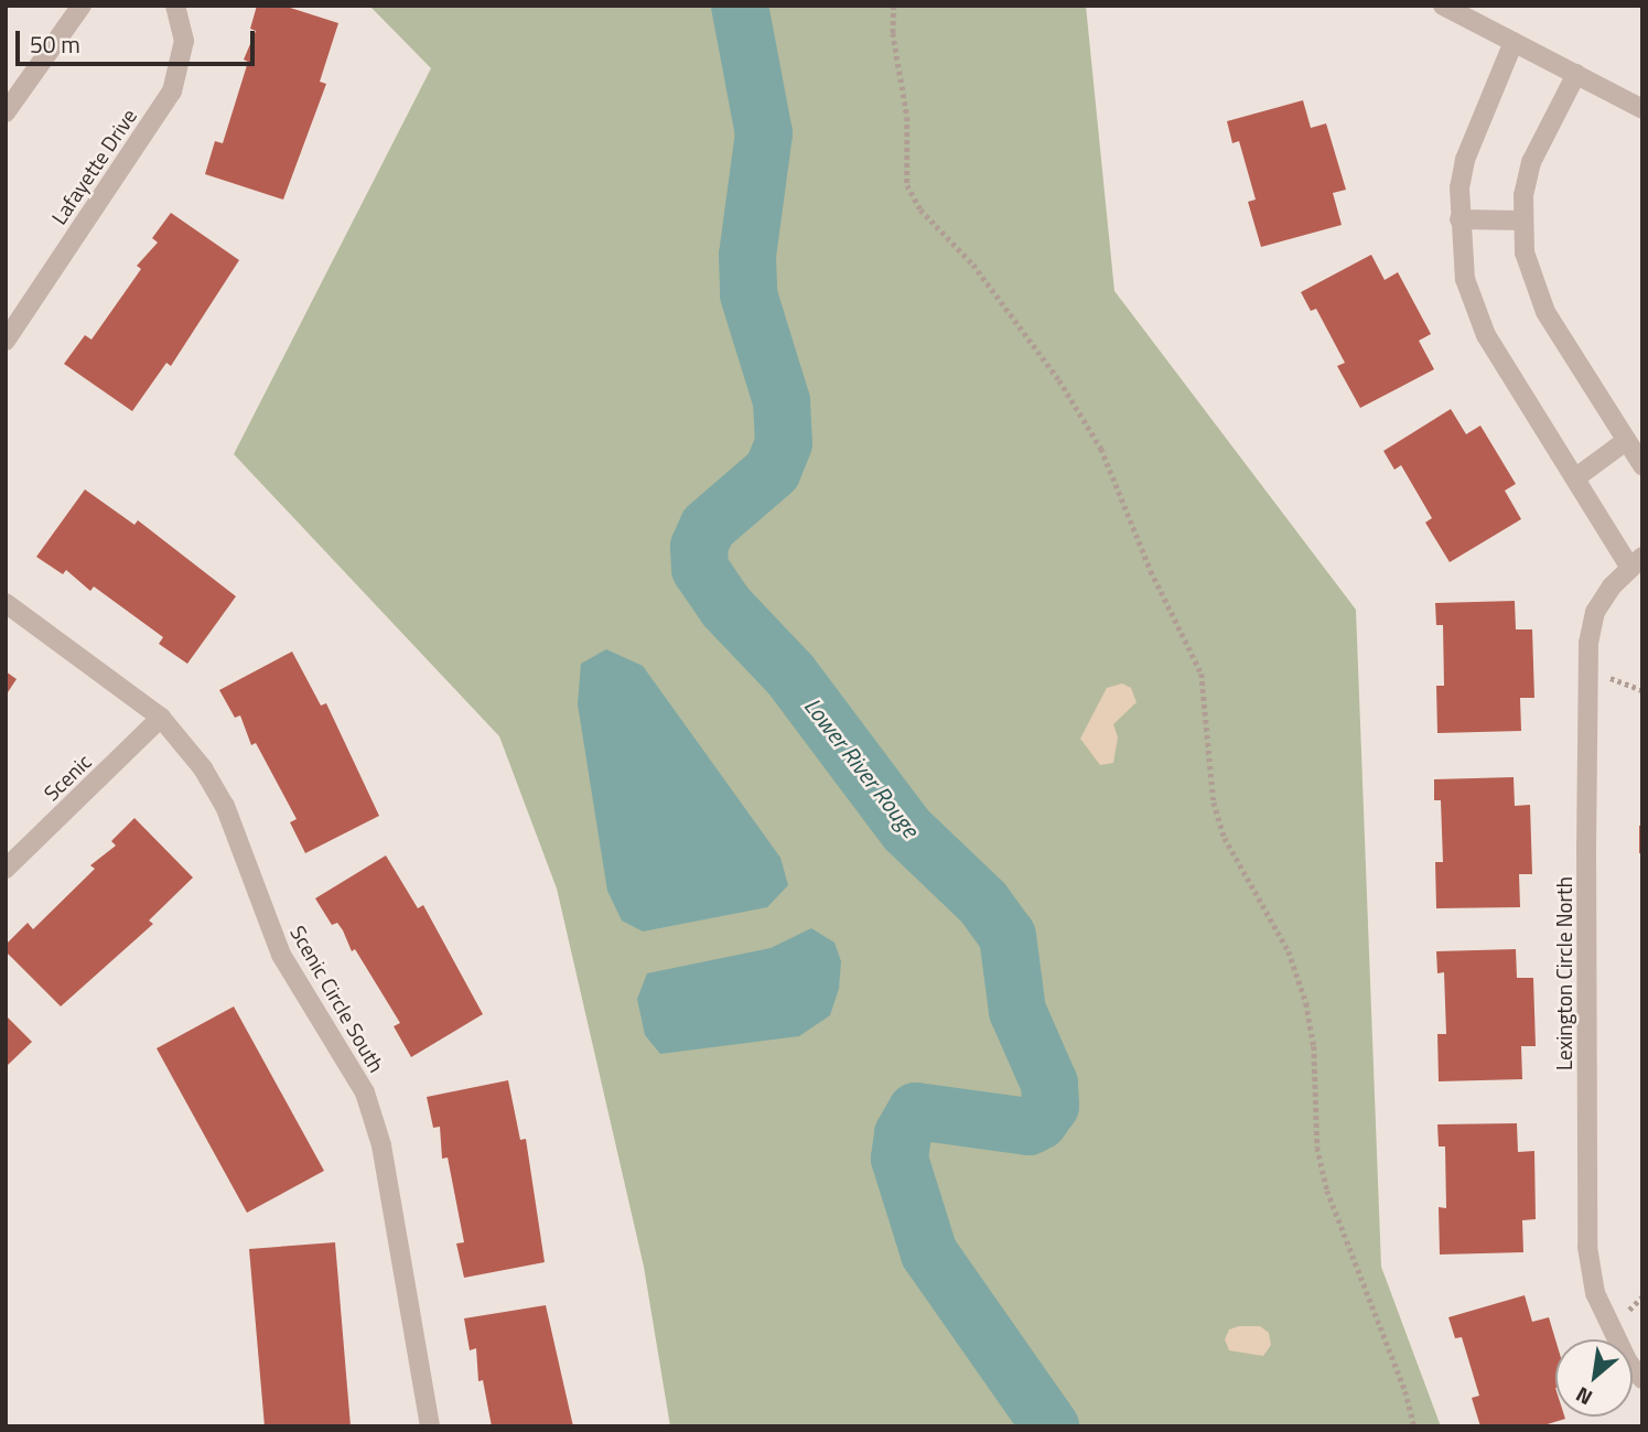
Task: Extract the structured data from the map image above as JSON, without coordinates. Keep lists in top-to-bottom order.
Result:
{
  "streets": {
    "street": [
      "Lafayette Drive",
      "Scenic",
      "Lexington Circle North",
      "Scenic Circle South"
    ]
  },
  "crossings": [
    ["Scenic", "Scenic Circle South"]
  ],
  "water": ["Lower River Rouge"],
  "scale_bar": "50 m",
  "north": "bottom left"
}
